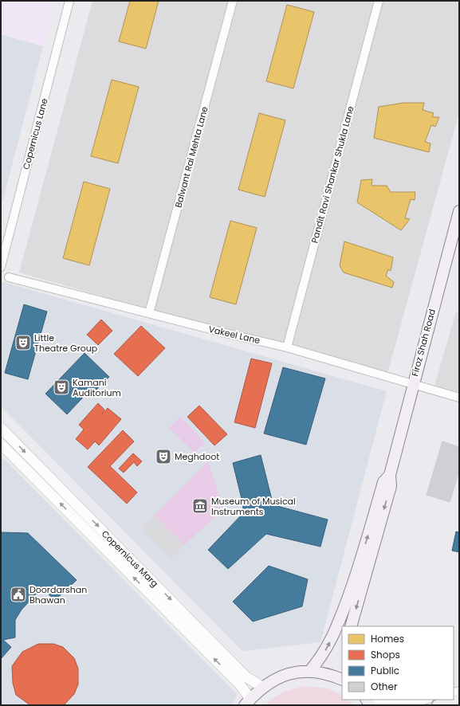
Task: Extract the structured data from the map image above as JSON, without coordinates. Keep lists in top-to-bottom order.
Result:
{
  "streets": {
    "main road": ["Firoz Shah Road"],
    "street": [
      "Copernicus Lane",
      "Balwant Rai Mehta Lane",
      "Pandit Ravi Shankar Shukla Lane",
      "Vakeel Lane",
      "Copernicus Marg"
    ]
  },
  "crossings": [
    ["Balwant Rai Mehta Lane", "Vakeel Lane"],
    ["Pandit Ravi Shankar Shukla Lane", "Vakeel Lane"],
    ["Vakeel Lane", "Firoz Shah Road"]
  ],
  "places": {
    "theatre": ["Little Theatre Group", "Kamani Auditorium", "Meghdoot"],
    "museum": ["Museum of Musical Instruments"],
    "public building": ["Doordarshan Bhawan"]
  },
  "legend": [
    "Homes",
    "Shops",
    "Public",
    "Other"
  ]
}
